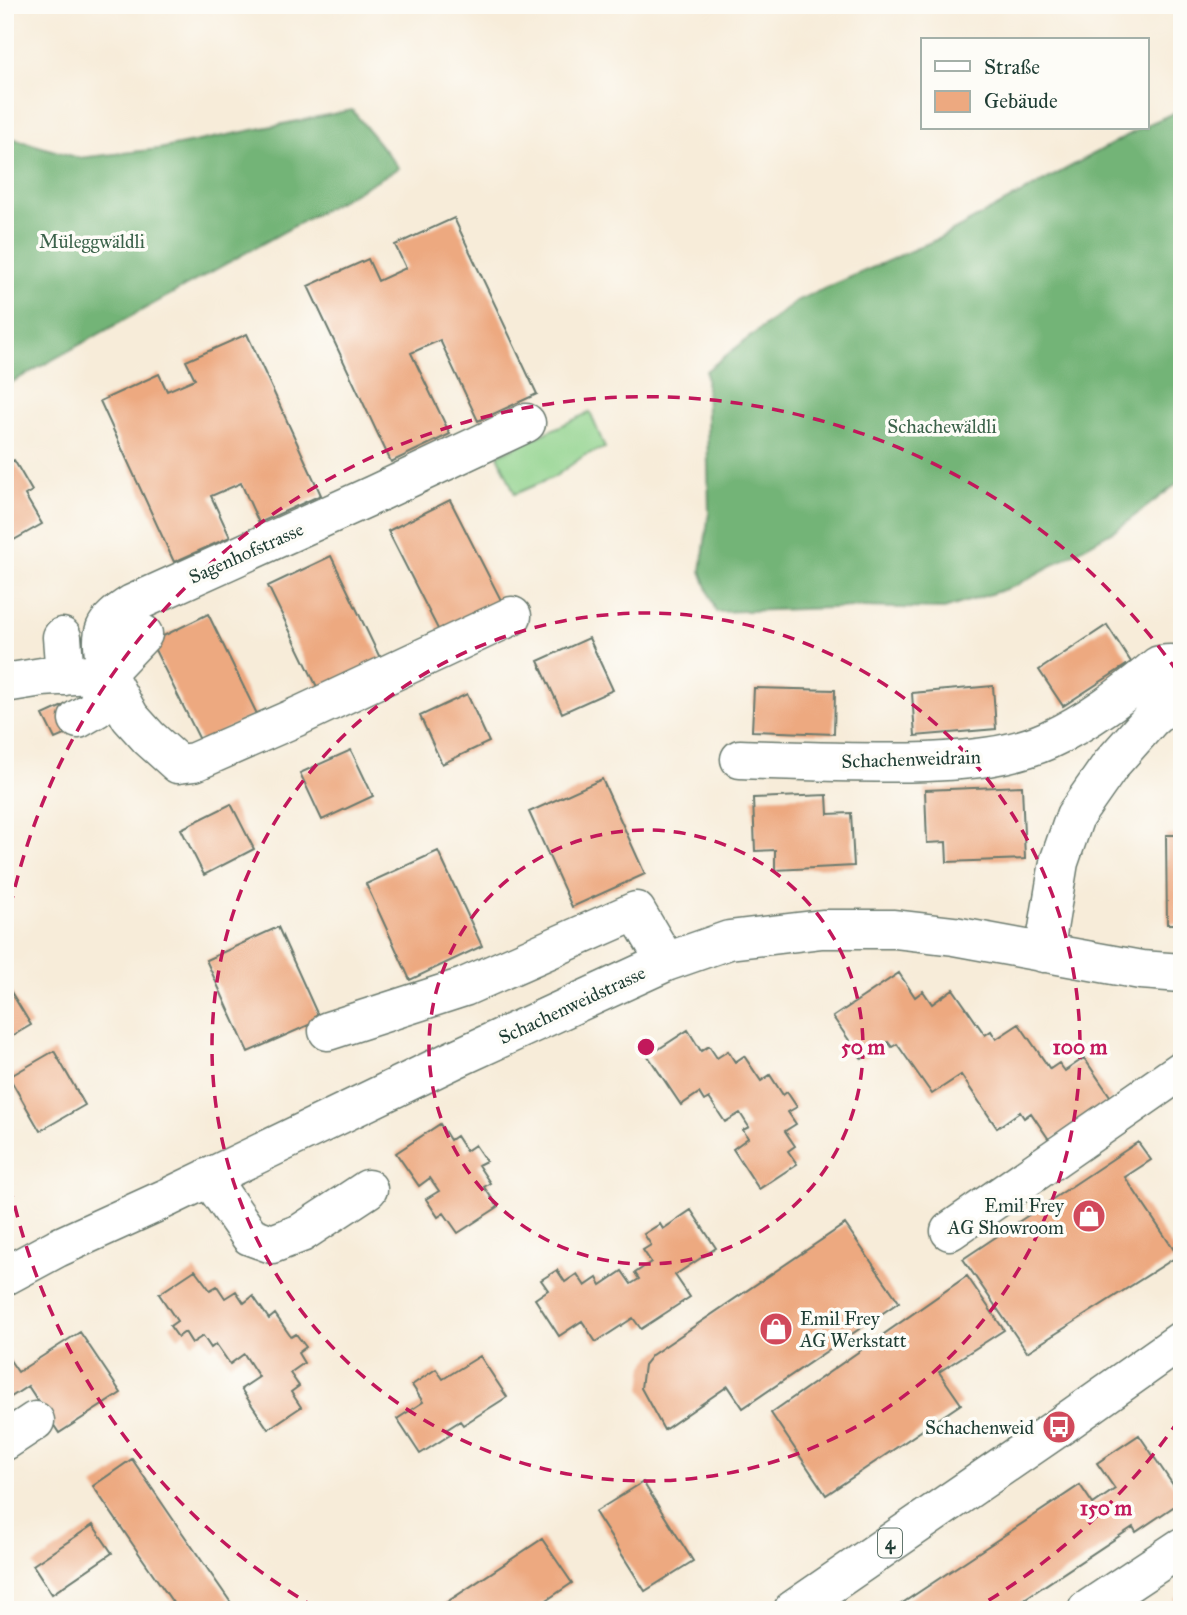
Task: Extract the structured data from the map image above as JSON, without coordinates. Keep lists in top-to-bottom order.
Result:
{
  "streets": {
    "street": [
      "Sagenhofstrasse",
      "Schachenweidrain",
      "Schachenweidstrasse",
      "4"
    ]
  },
  "parks": ["Müleggwäldli", "Schachewäldli"],
  "places": {
    "shop": ["Emil Frey AG Showroom", "Emil Frey AG Werkstatt"],
    "bus stop": ["Schachenweid"]
  },
  "legend": ["Straße", "Gebäude"],
  "rings": ["50 m", "100 m", "150 m"]
}
